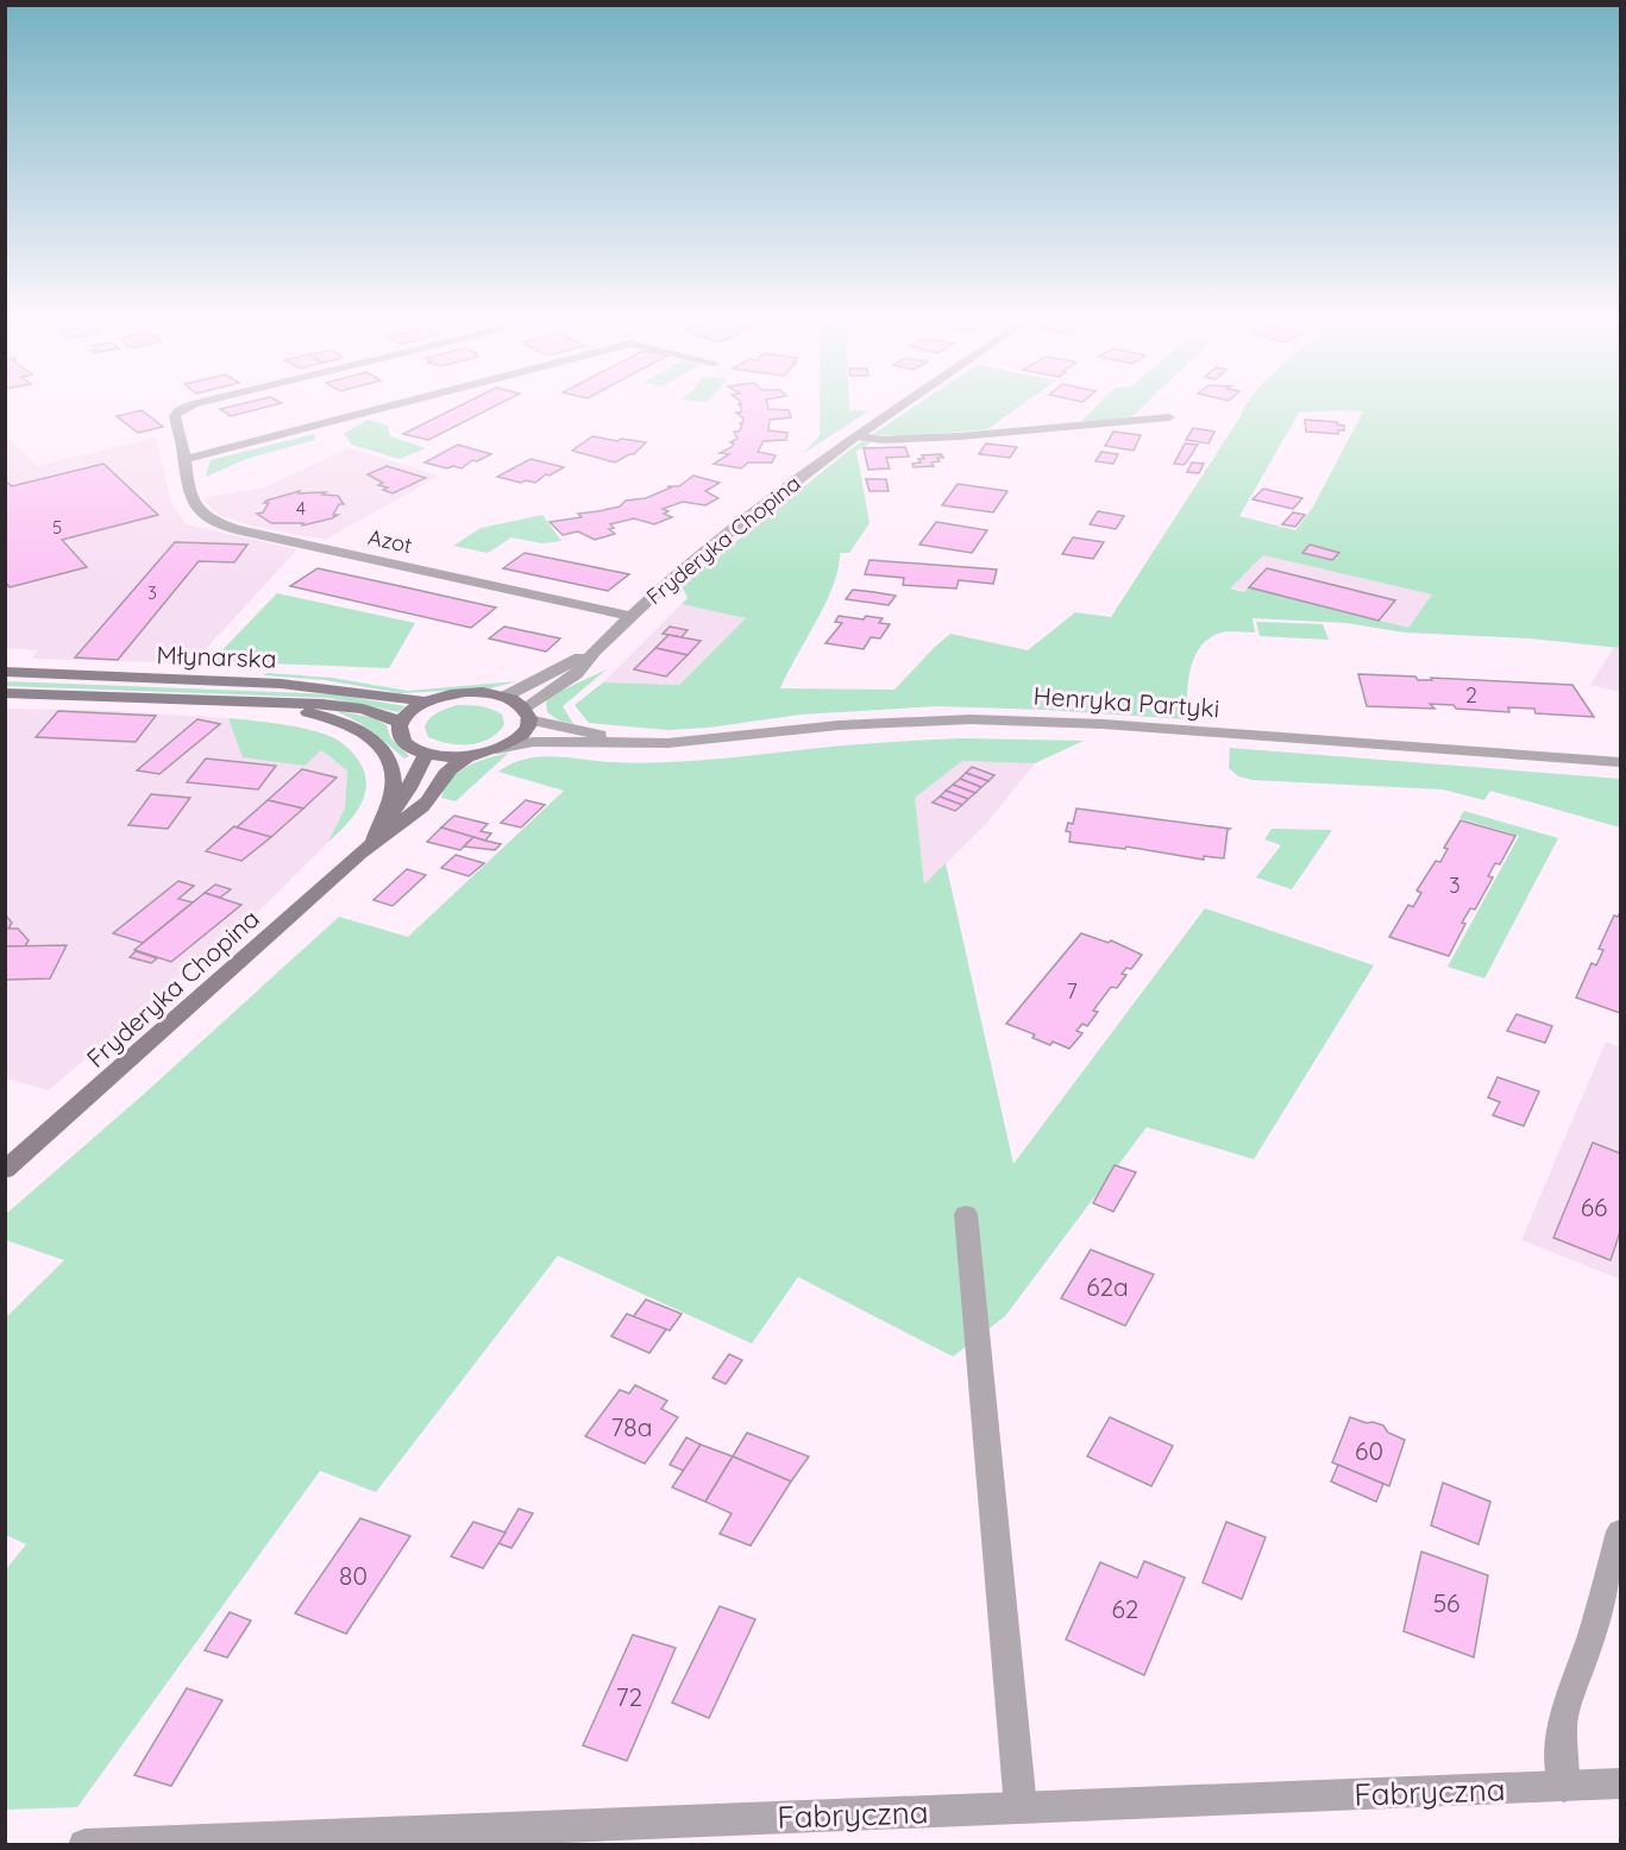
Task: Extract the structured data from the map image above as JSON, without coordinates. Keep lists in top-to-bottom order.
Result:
{
  "streets": {
    "main road": ["Fryderyka Chopina", "Młynarska"],
    "street": ["Azot", "Henryka Partyki", "Fabryczna"]
  },
  "crossings": [
    ["Fryderyka Chopina", "Azot"],
    ["Fryderyka Chopina", "Młynarska"],
    ["Fryderyka Chopina", "Henryka Partyki"]
  ],
  "house_numbers": [
    "4",
    "5",
    "3",
    "2",
    "3",
    "7",
    "66",
    "62a",
    "78a",
    "60",
    "80",
    "56",
    "62",
    "72"
  ]
}
